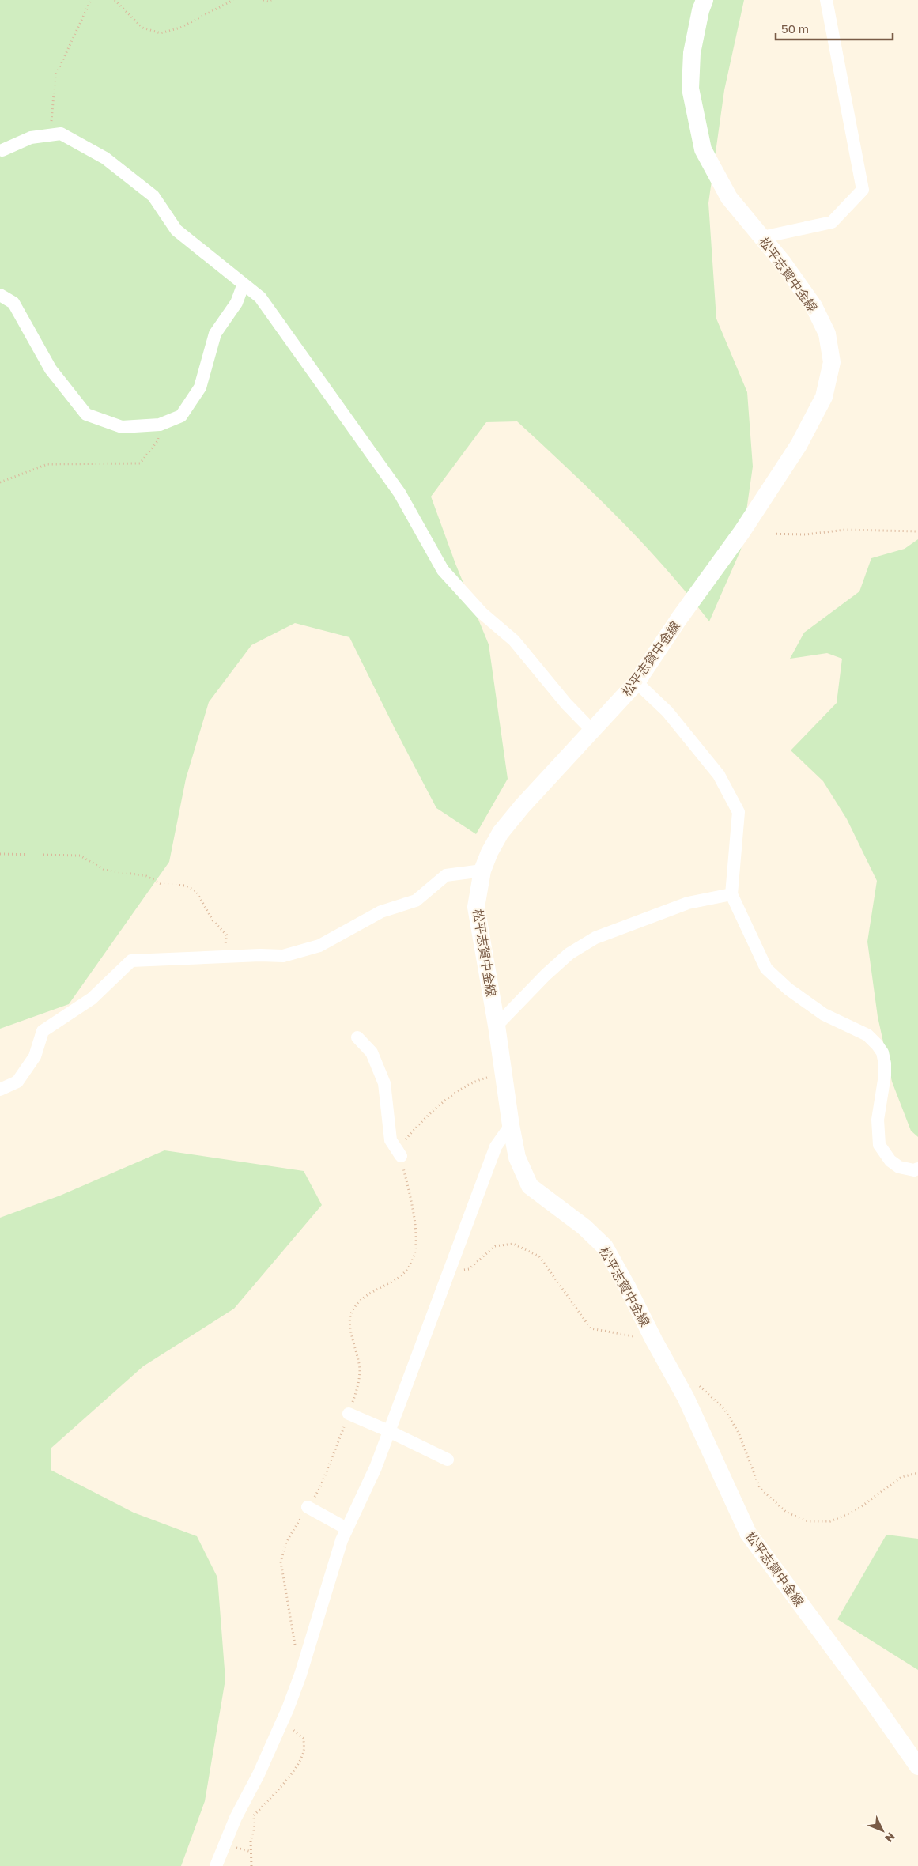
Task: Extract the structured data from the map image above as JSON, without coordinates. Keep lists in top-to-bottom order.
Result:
{
  "streets": {
    "main road": ["松平志賀中金線"]
  },
  "scale_bar": "50 m",
  "north": "bottom right"
}
